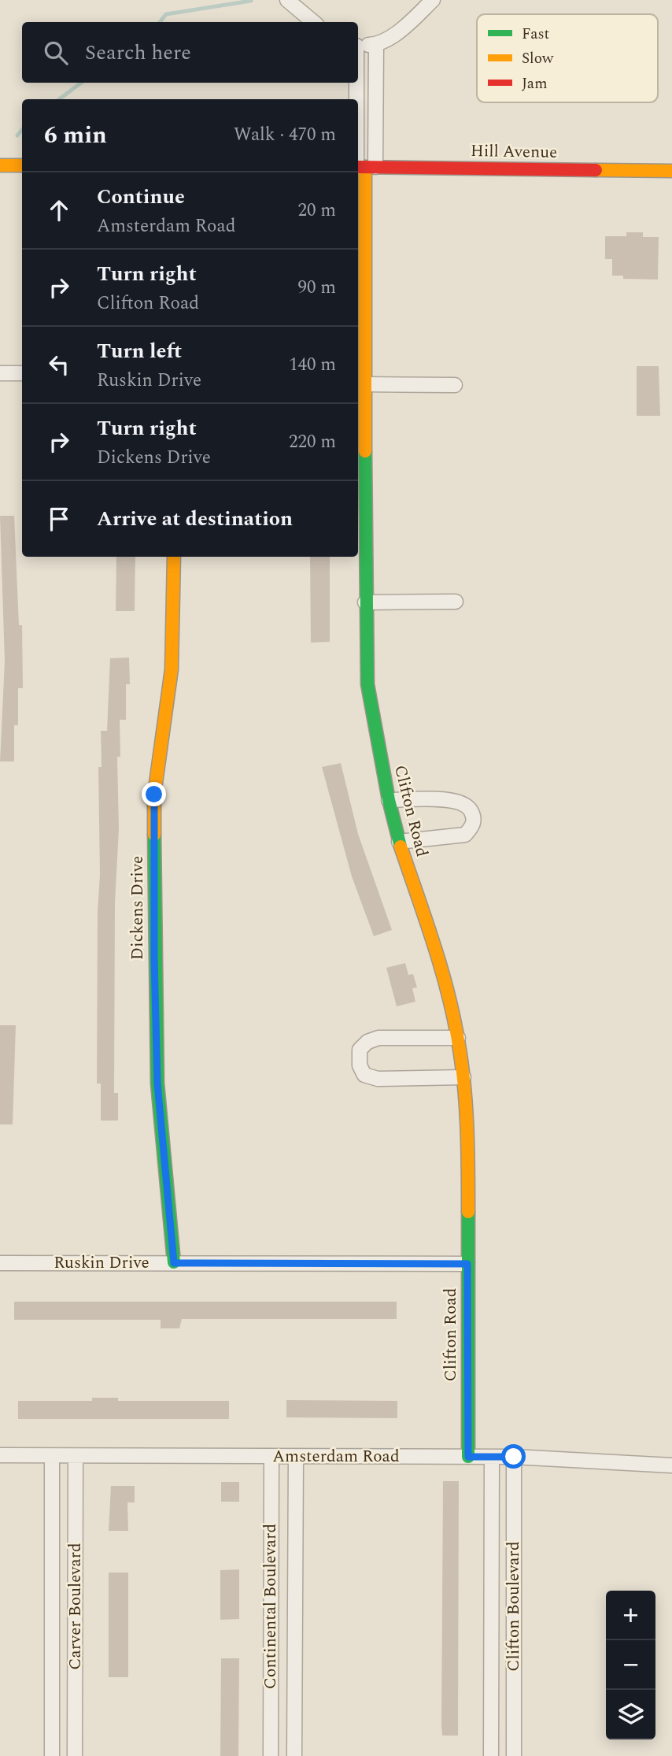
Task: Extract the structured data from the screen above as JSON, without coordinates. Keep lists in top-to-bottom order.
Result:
{
  "streets": {
    "street": [
      "Hill Avenue",
      "Clifton Road",
      "Dickens Drive",
      "Ruskin Drive",
      "Amsterdam Road",
      "Carver Boulevard",
      "Continental Boulevard",
      "Clifton Boulevard"
    ]
  },
  "crossings": [
    ["Hill Avenue", "Clifton Road"],
    ["Clifton Road", "Ruskin Drive"],
    ["Clifton Road", "Amsterdam Road"],
    ["Dickens Drive", "Ruskin Drive"],
    ["Amsterdam Road", "Carver Boulevard"],
    ["Amsterdam Road", "Continental Boulevard"],
    ["Amsterdam Road", "Clifton Boulevard"]
  ],
  "legend": ["Fast", "Slow", "Jam"],
  "page": {
    "search": "Search here",
    "heading": ["6 min", "Walk · 470 m"],
    "list": [
      ["Continue", "Amsterdam Road", "20 m"],
      ["Turn right", "Clifton Road", "90 m"],
      ["Turn left", "Ruskin Drive", "140 m"],
      ["Turn right", "Dickens Drive", "220 m"],
      "Arrive at destination"
    ],
    "map_buttons": ["+", "−"]
  }
}
